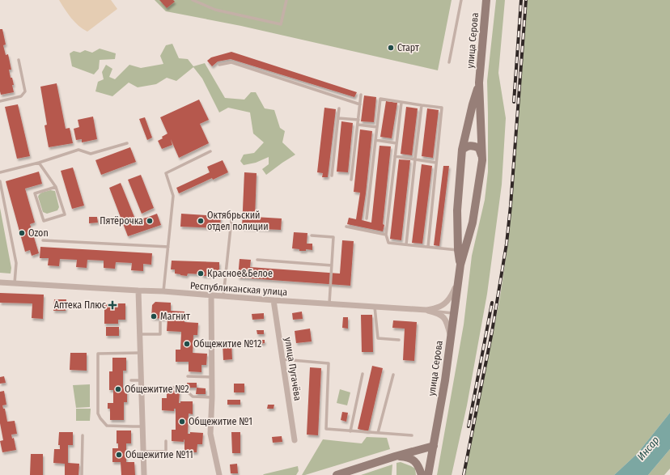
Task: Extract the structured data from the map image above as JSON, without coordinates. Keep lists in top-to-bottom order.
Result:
{
  "streets": {
    "street": ["улица Серова", "Республиканская улица", "улица Пугачёва"]
  },
  "crossings": [
    ["улица Серова", "Республиканская улица"],
    ["Республиканская улица", "улица Пугачёва"]
  ],
  "water": ["Инсар"],
  "places": {
    "other": [
      "Старт",
      "Пятёрочка",
      "Октябрьский отдел полиции",
      "Ozon",
      "Красное&Белое",
      "Магнит",
      "Общежитие №12",
      "Общежитие №2",
      "Общежитие №1",
      "Общежитие №11"
    ],
    "health": ["Аптека Плюс"]
  }
}
